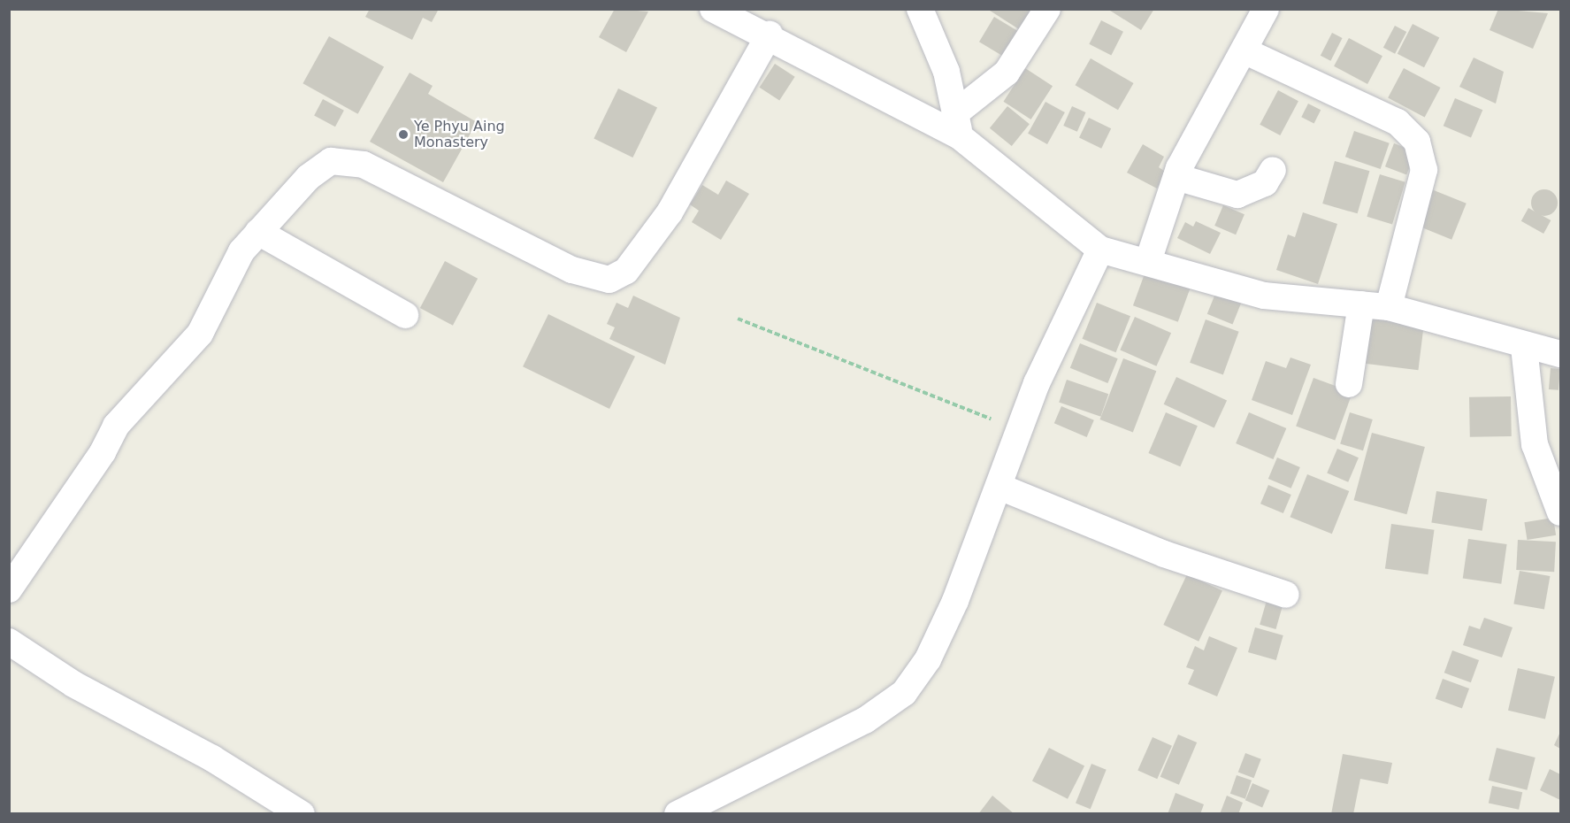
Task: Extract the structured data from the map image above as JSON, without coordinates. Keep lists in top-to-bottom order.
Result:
{
  "places": ["Ye Phyu Aing Monastery"]
}
